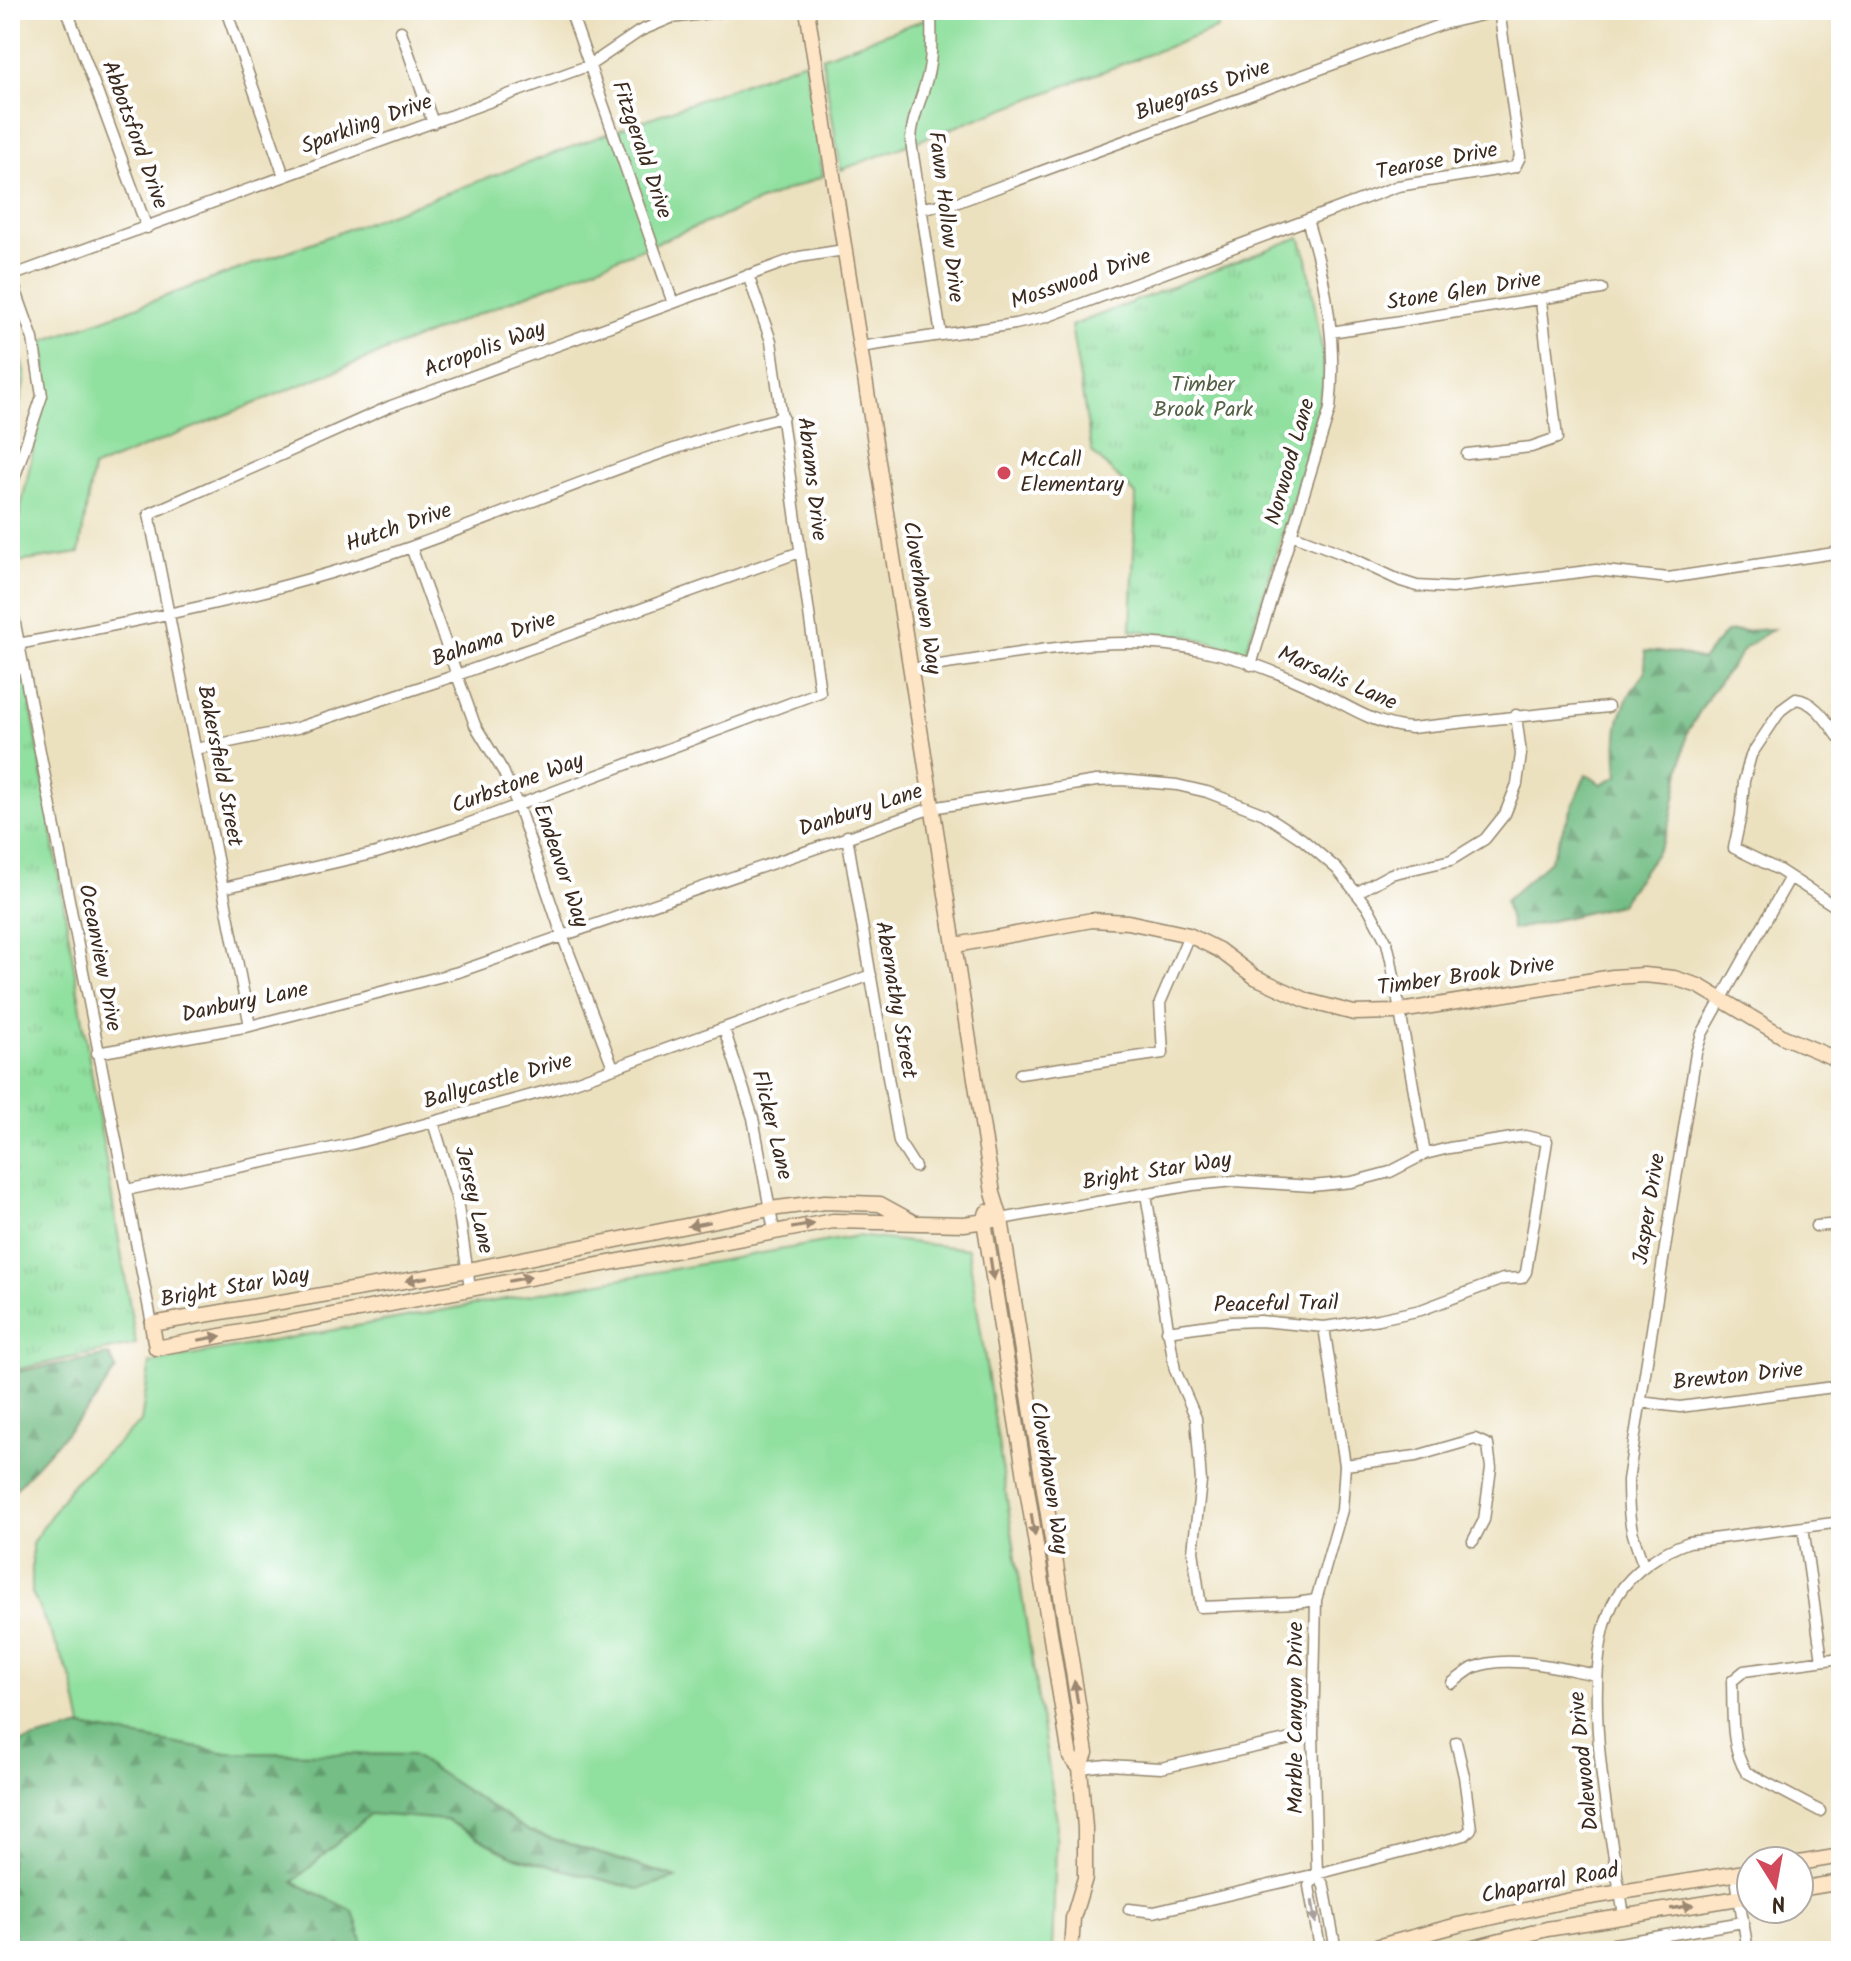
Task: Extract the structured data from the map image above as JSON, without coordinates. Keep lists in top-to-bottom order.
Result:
{
  "streets": {
    "street": [
      "Bluegrass Drive",
      "Sparkling Drive",
      "Abbotsford Drive",
      "Fitzgerald Drive",
      "Tearose Drive",
      "Fawn Hollow Drive",
      "Mosswood Drive",
      "Stone Glen Drive",
      "Acropolis Way",
      "Norwood Lane",
      "Abrams Drive",
      "Hutch Drive",
      "Cloverhaven Way",
      "Bahama Drive",
      "Marsalis Lane",
      "Bakersfield Street",
      "Curbstone Way",
      "Danbury Lane",
      "Endeavor Way",
      "Oceanview Drive",
      "Timber Brook Drive",
      "Abernathy Street",
      "Ballycastle Drive",
      "Flicker Lane",
      "Bright Star Way",
      "Jersey Lane",
      "Jasper Drive",
      "Peaceful Trail",
      "Brewton Drive",
      "Marble Canyon Drive",
      "Dalewood Drive",
      "Chaparral Road"
    ]
  },
  "crossings": [
    ["Bluegrass Drive", "Tearose Drive"],
    ["Bluegrass Drive", "Fawn Hollow Drive"],
    ["Sparkling Drive", "Abbotsford Drive"],
    ["Sparkling Drive", "Fitzgerald Drive"],
    ["Fitzgerald Drive", "Acropolis Way"],
    ["Tearose Drive", "Mosswood Drive"],
    ["Tearose Drive", "Norwood Lane"],
    ["Fawn Hollow Drive", "Mosswood Drive"],
    ["Mosswood Drive", "Norwood Lane"],
    ["Mosswood Drive", "Cloverhaven Way"],
    ["Stone Glen Drive", "Norwood Lane"],
    ["Acropolis Way", "Abrams Drive"],
    ["Acropolis Way", "Cloverhaven Way"],
    ["Acropolis Way", "Bakersfield Street"],
    ["Norwood Lane", "Marsalis Lane"],
    ["Abrams Drive", "Hutch Drive"],
    ["Abrams Drive", "Bahama Drive"],
    ["Abrams Drive", "Curbstone Way"],
    ["Hutch Drive", "Bakersfield Street"],
    ["Hutch Drive", "Endeavor Way"],
    ["Hutch Drive", "Oceanview Drive"],
    ["Cloverhaven Way", "Marsalis Lane"],
    ["Cloverhaven Way", "Danbury Lane"],
    ["Cloverhaven Way", "Timber Brook Drive"],
    ["Cloverhaven Way", "Bright Star Way"],
    ["Bahama Drive", "Bakersfield Street"],
    ["Bahama Drive", "Endeavor Way"],
    ["Bakersfield Street", "Curbstone Way"],
    ["Bakersfield Street", "Danbury Lane"],
    ["Curbstone Way", "Endeavor Way"],
    ["Danbury Lane", "Endeavor Way"],
    ["Danbury Lane", "Oceanview Drive"],
    ["Danbury Lane", "Timber Brook Drive"],
    ["Danbury Lane", "Abernathy Street"],
    ["Danbury Lane", "Bright Star Way"],
    ["Endeavor Way", "Ballycastle Drive"],
    ["Oceanview Drive", "Ballycastle Drive"],
    ["Oceanview Drive", "Bright Star Way"],
    ["Timber Brook Drive", "Jasper Drive"],
    ["Abernathy Street", "Ballycastle Drive"],
    ["Ballycastle Drive", "Flicker Lane"],
    ["Ballycastle Drive", "Jersey Lane"],
    ["Flicker Lane", "Bright Star Way"],
    ["Bright Star Way", "Jersey Lane"],
    ["Bright Star Way", "Peaceful Trail"],
    ["Jasper Drive", "Brewton Drive"],
    ["Jasper Drive", "Dalewood Drive"],
    ["Peaceful Trail", "Marble Canyon Drive"],
    ["Dalewood Drive", "Chaparral Road"]
  ],
  "parks": ["Timber Brook Park"],
  "places": ["McCall Elementary"],
  "north": "bottom"
}
